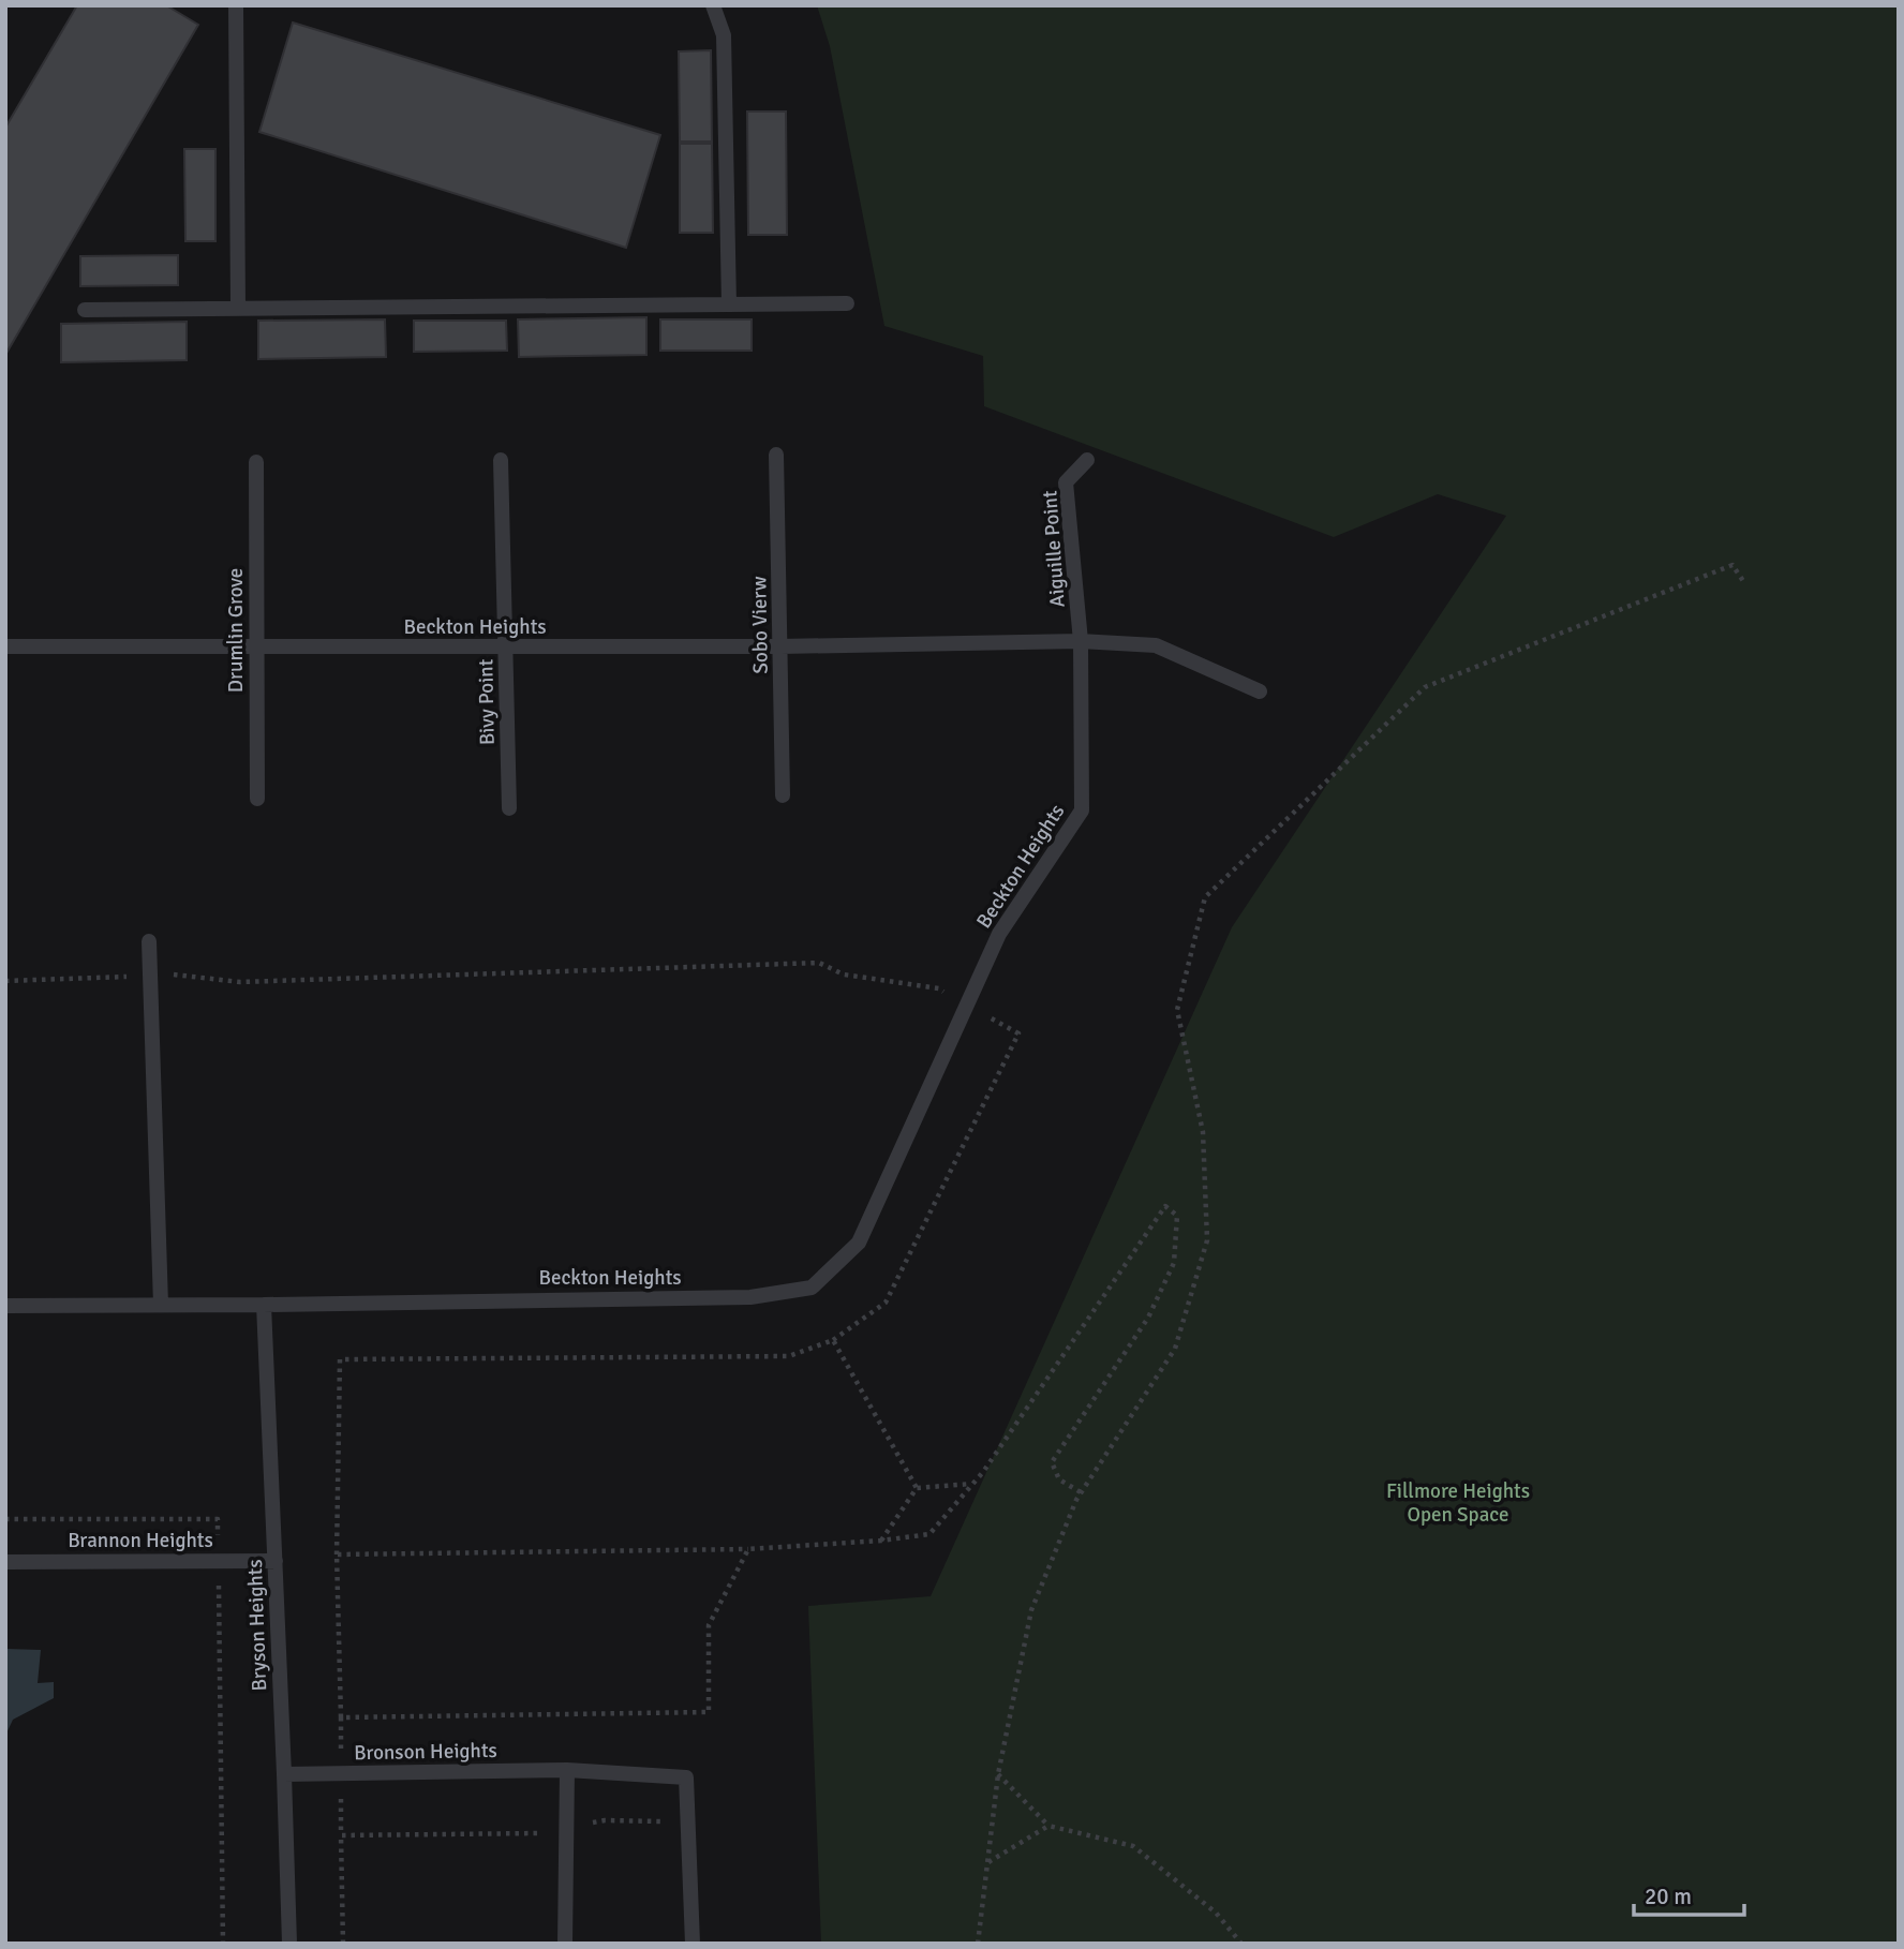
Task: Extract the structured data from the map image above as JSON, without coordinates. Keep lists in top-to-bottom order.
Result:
{
  "streets": {
    "lane": [
      "Aiguille Point",
      "Sobo Vierw",
      "Beckton Heights",
      "Drumlin Grove",
      "Bivy Point",
      "Brannon Heights",
      "Bryson Heights",
      "Bronson Heights"
    ]
  },
  "crossings": [
    ["Aiguille Point", "Beckton Heights"],
    ["Sobo Vierw", "Beckton Heights"],
    ["Beckton Heights", "Drumlin Grove"],
    ["Beckton Heights", "Bivy Point"],
    ["Beckton Heights", "Bryson Heights"],
    ["Brannon Heights", "Bryson Heights"],
    ["Bryson Heights", "Bronson Heights"]
  ],
  "parks": ["Fillmore Heights Open Space"],
  "scale_bar": "20 m"
}
